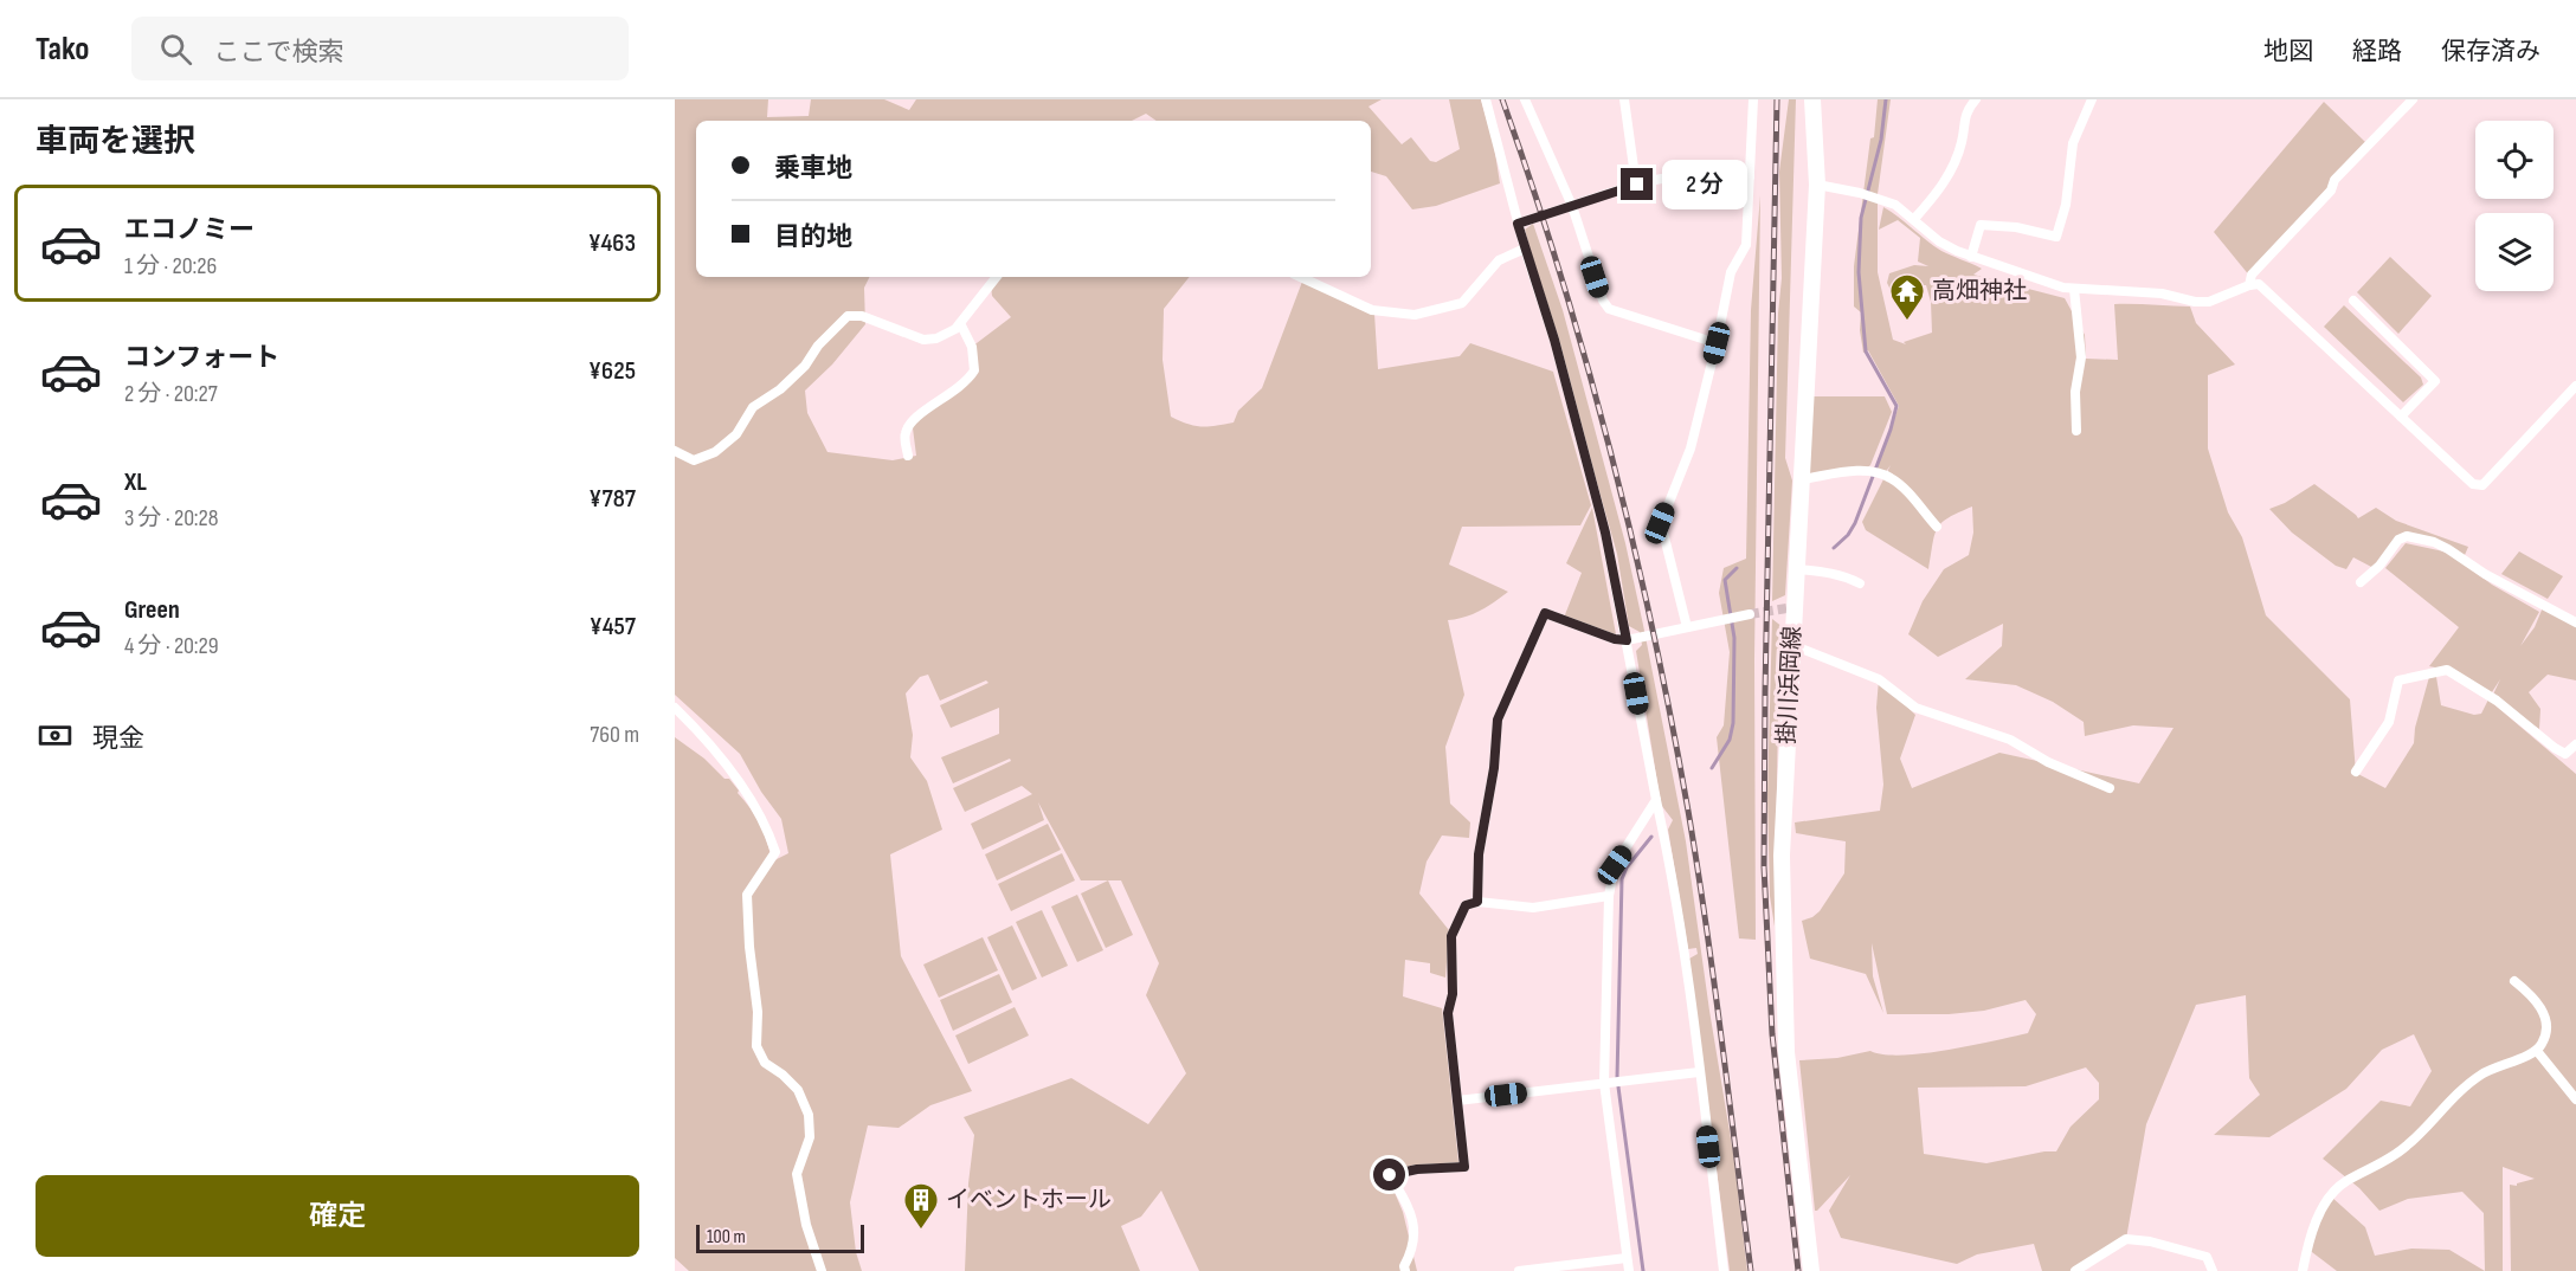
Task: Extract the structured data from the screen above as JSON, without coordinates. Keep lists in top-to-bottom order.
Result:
{
  "streets": {
    "main road": ["掛川浜岡線"]
  },
  "places": {
    "temple": ["高畑神社"],
    "building": ["イベントホール"]
  },
  "scale_bar": "100 m",
  "page": {
    "header": "Tako",
    "search": "ここで検索",
    "nav": ["地図", "経路", "保存済み"],
    "heading": "車両を選択",
    "banner": ["乗車地", "目的地"],
    "bubble": "2 分",
    "list": [
      {
        "name": "エコノミー",
        "note": "1 分 · 20:26",
        "value": "¥463"
      },
      {
        "name": "コンフォート",
        "note": "2 分 · 20:27",
        "value": "¥625"
      },
      {
        "name": "XL",
        "note": "3 分 · 20:28",
        "value": "¥787"
      },
      {
        "name": "Green",
        "note": "4 分 · 20:29",
        "value": "¥457"
      }
    ],
    "pay": ["現金", "760 m"],
    "buttons": "確定",
    "scale": "100 m"
  }
}
